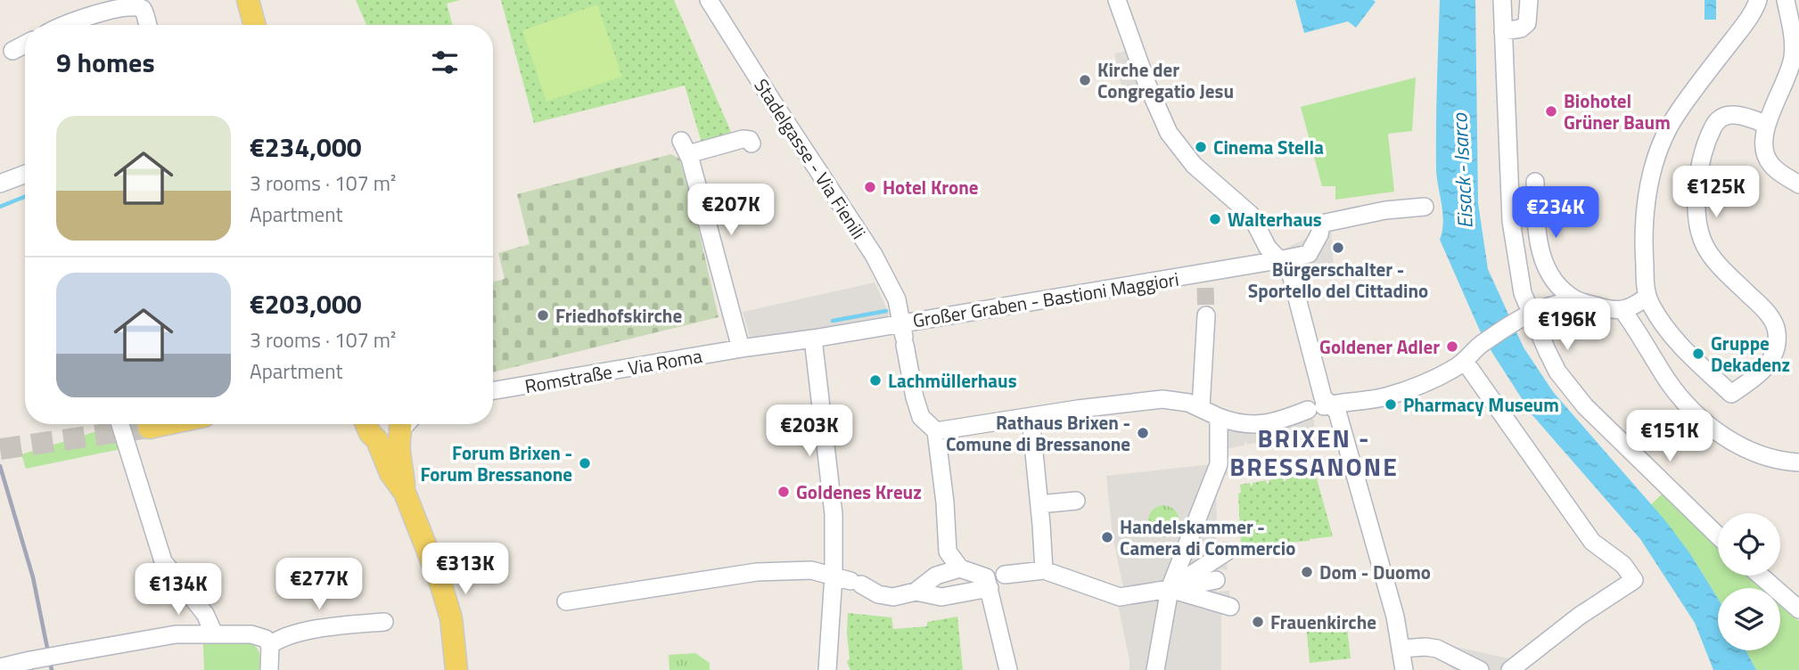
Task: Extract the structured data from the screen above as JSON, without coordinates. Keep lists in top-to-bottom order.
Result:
{
  "streets": {
    "street": ["Stadelgasse - Via Fienili", "Großer Graben - Bastioni Maggiori", "Romstraße - Via Roma"]
  },
  "crossings": [
    ["Stadelgasse - Via Fienili", "Großer Graben - Bastioni Maggiori"],
    ["Großer Graben - Bastioni Maggiori", "Romstraße - Via Roma"]
  ],
  "districts": ["BRIXEN - BRESSANONE"],
  "water": ["Eisack - Isarco"],
  "places": [
    "Kirche der Congregatio Jesu",
    "Biohotel Grüner Baum",
    "Cinema Stella",
    "Hotel Krone",
    "Walterhaus",
    "Bürgerschalter - Sportello del Cittadino",
    "Friedhofskirche",
    "Goldener Adler",
    "Gruppe Dekadenz",
    "Lachmüllerhaus",
    "Pharmacy Museum",
    "Rathaus Brixen - Comune di Bressanone",
    "Forum Brixen - Forum Bressanone",
    "Goldenes Kreuz",
    "Handelskammer - Camera di Commercio",
    "Dom - Duomo",
    "Frauenkirche"
  ],
  "page": {
    "heading": "9 homes",
    "list": [
      {
        "name": "€234,000",
        "note": "3 rooms · 107 m² · Apartment"
      },
      {
        "name": "€203,000",
        "note": "3 rooms · 107 m² · Apartment"
      }
    ],
    "price": [
      "€125K",
      "€207K",
      "€234K",
      "€196K",
      "€203K",
      "€151K",
      "€313K",
      "€277K",
      "€134K"
    ]
  }
}
